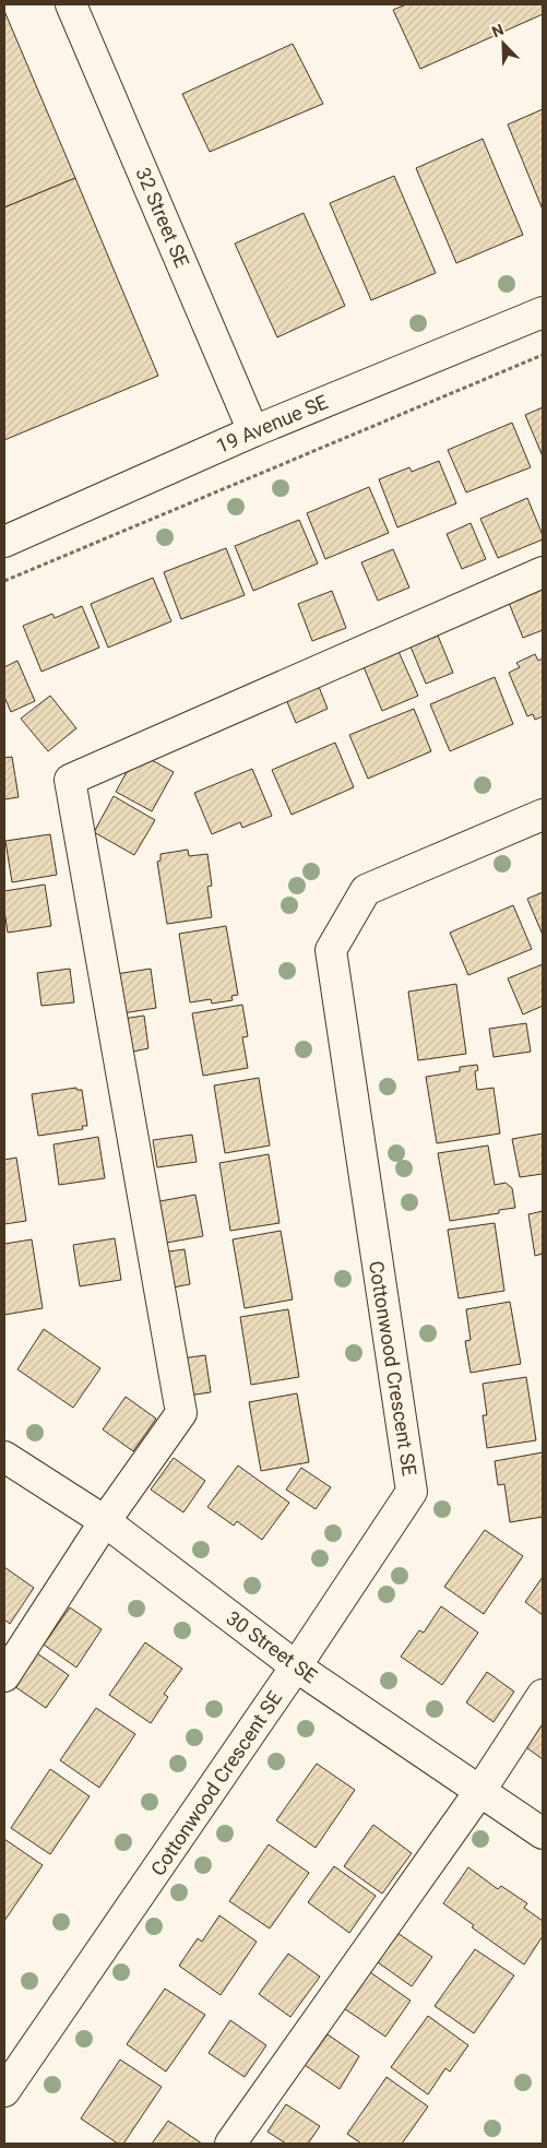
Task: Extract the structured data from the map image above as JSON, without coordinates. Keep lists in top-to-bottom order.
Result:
{
  "streets": {
    "street": [
      "32 Street SE",
      "19 Avenue SE",
      "Cottonwood Crescent SE",
      "30 Street SE"
    ]
  },
  "crossings": [
    ["32 Street SE", "19 Avenue SE"],
    ["Cottonwood Crescent SE", "30 Street SE"]
  ],
  "north": "top left"
}
